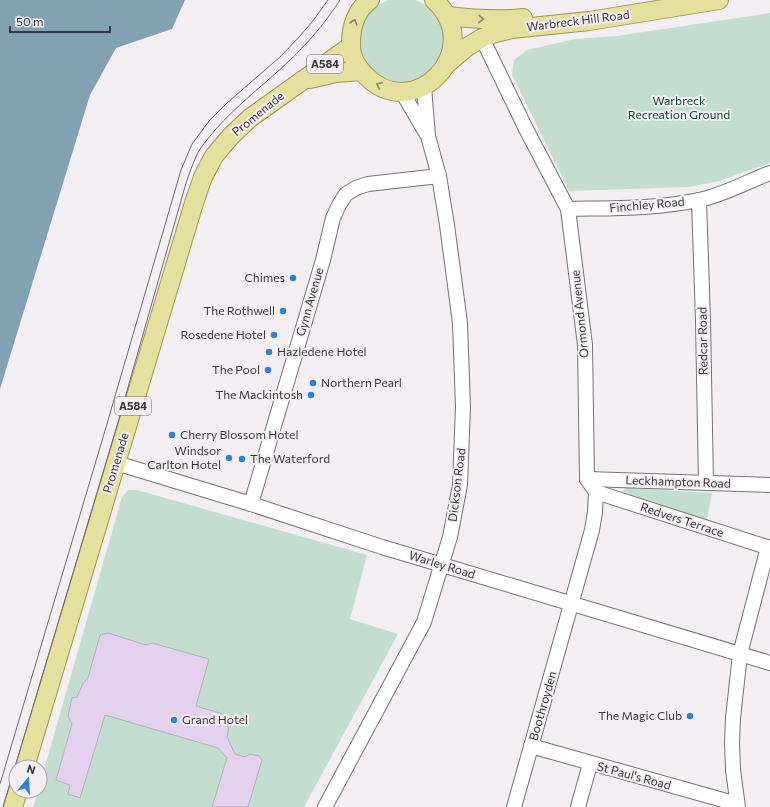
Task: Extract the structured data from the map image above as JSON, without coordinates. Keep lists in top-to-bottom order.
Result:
{
  "streets": {
    "main road": ["Warbreck Hill Road", "A584", "Promenade"],
    "street": [
      "Finchley Road",
      "Gynn Avenue",
      "Ormond Avenue",
      "Redcar Road",
      "Leckhampton Road",
      "Dickson Road",
      "Redvers Terrace",
      "Warley Road",
      "Boothroyden",
      "St Paul's Road"
    ]
  },
  "crossings": [
    ["Warbreck Hill Road", "A584"],
    ["Warbreck Hill Road", "Ormond Avenue"],
    ["A584", "Promenade"],
    ["A584", "Dickson Road"],
    ["Promenade", "Warley Road"],
    ["Finchley Road", "Ormond Avenue"],
    ["Finchley Road", "Redcar Road"],
    ["Gynn Avenue", "Dickson Road"],
    ["Gynn Avenue", "Warley Road"],
    ["Ormond Avenue", "Leckhampton Road"],
    ["Redcar Road", "Leckhampton Road"],
    ["Dickson Road", "Warley Road"],
    ["Warley Road", "Boothroyden"],
    ["Boothroyden", "St Paul's Road"]
  ],
  "parks": ["Warbreck Recreation Ground"],
  "places": [
    "Chimes",
    "The Rothwell",
    "Rosedene Hotel",
    "Hazledene Hotel",
    "The Pool",
    "Northern Pearl",
    "The Mackintosh",
    "Cherry Blossom Hotel",
    "Windsor Carlton Hotel",
    "The Waterford",
    "The Magic Club",
    "Grand Hotel"
  ],
  "scale_bar": "50 m",
  "north": "top"
}
